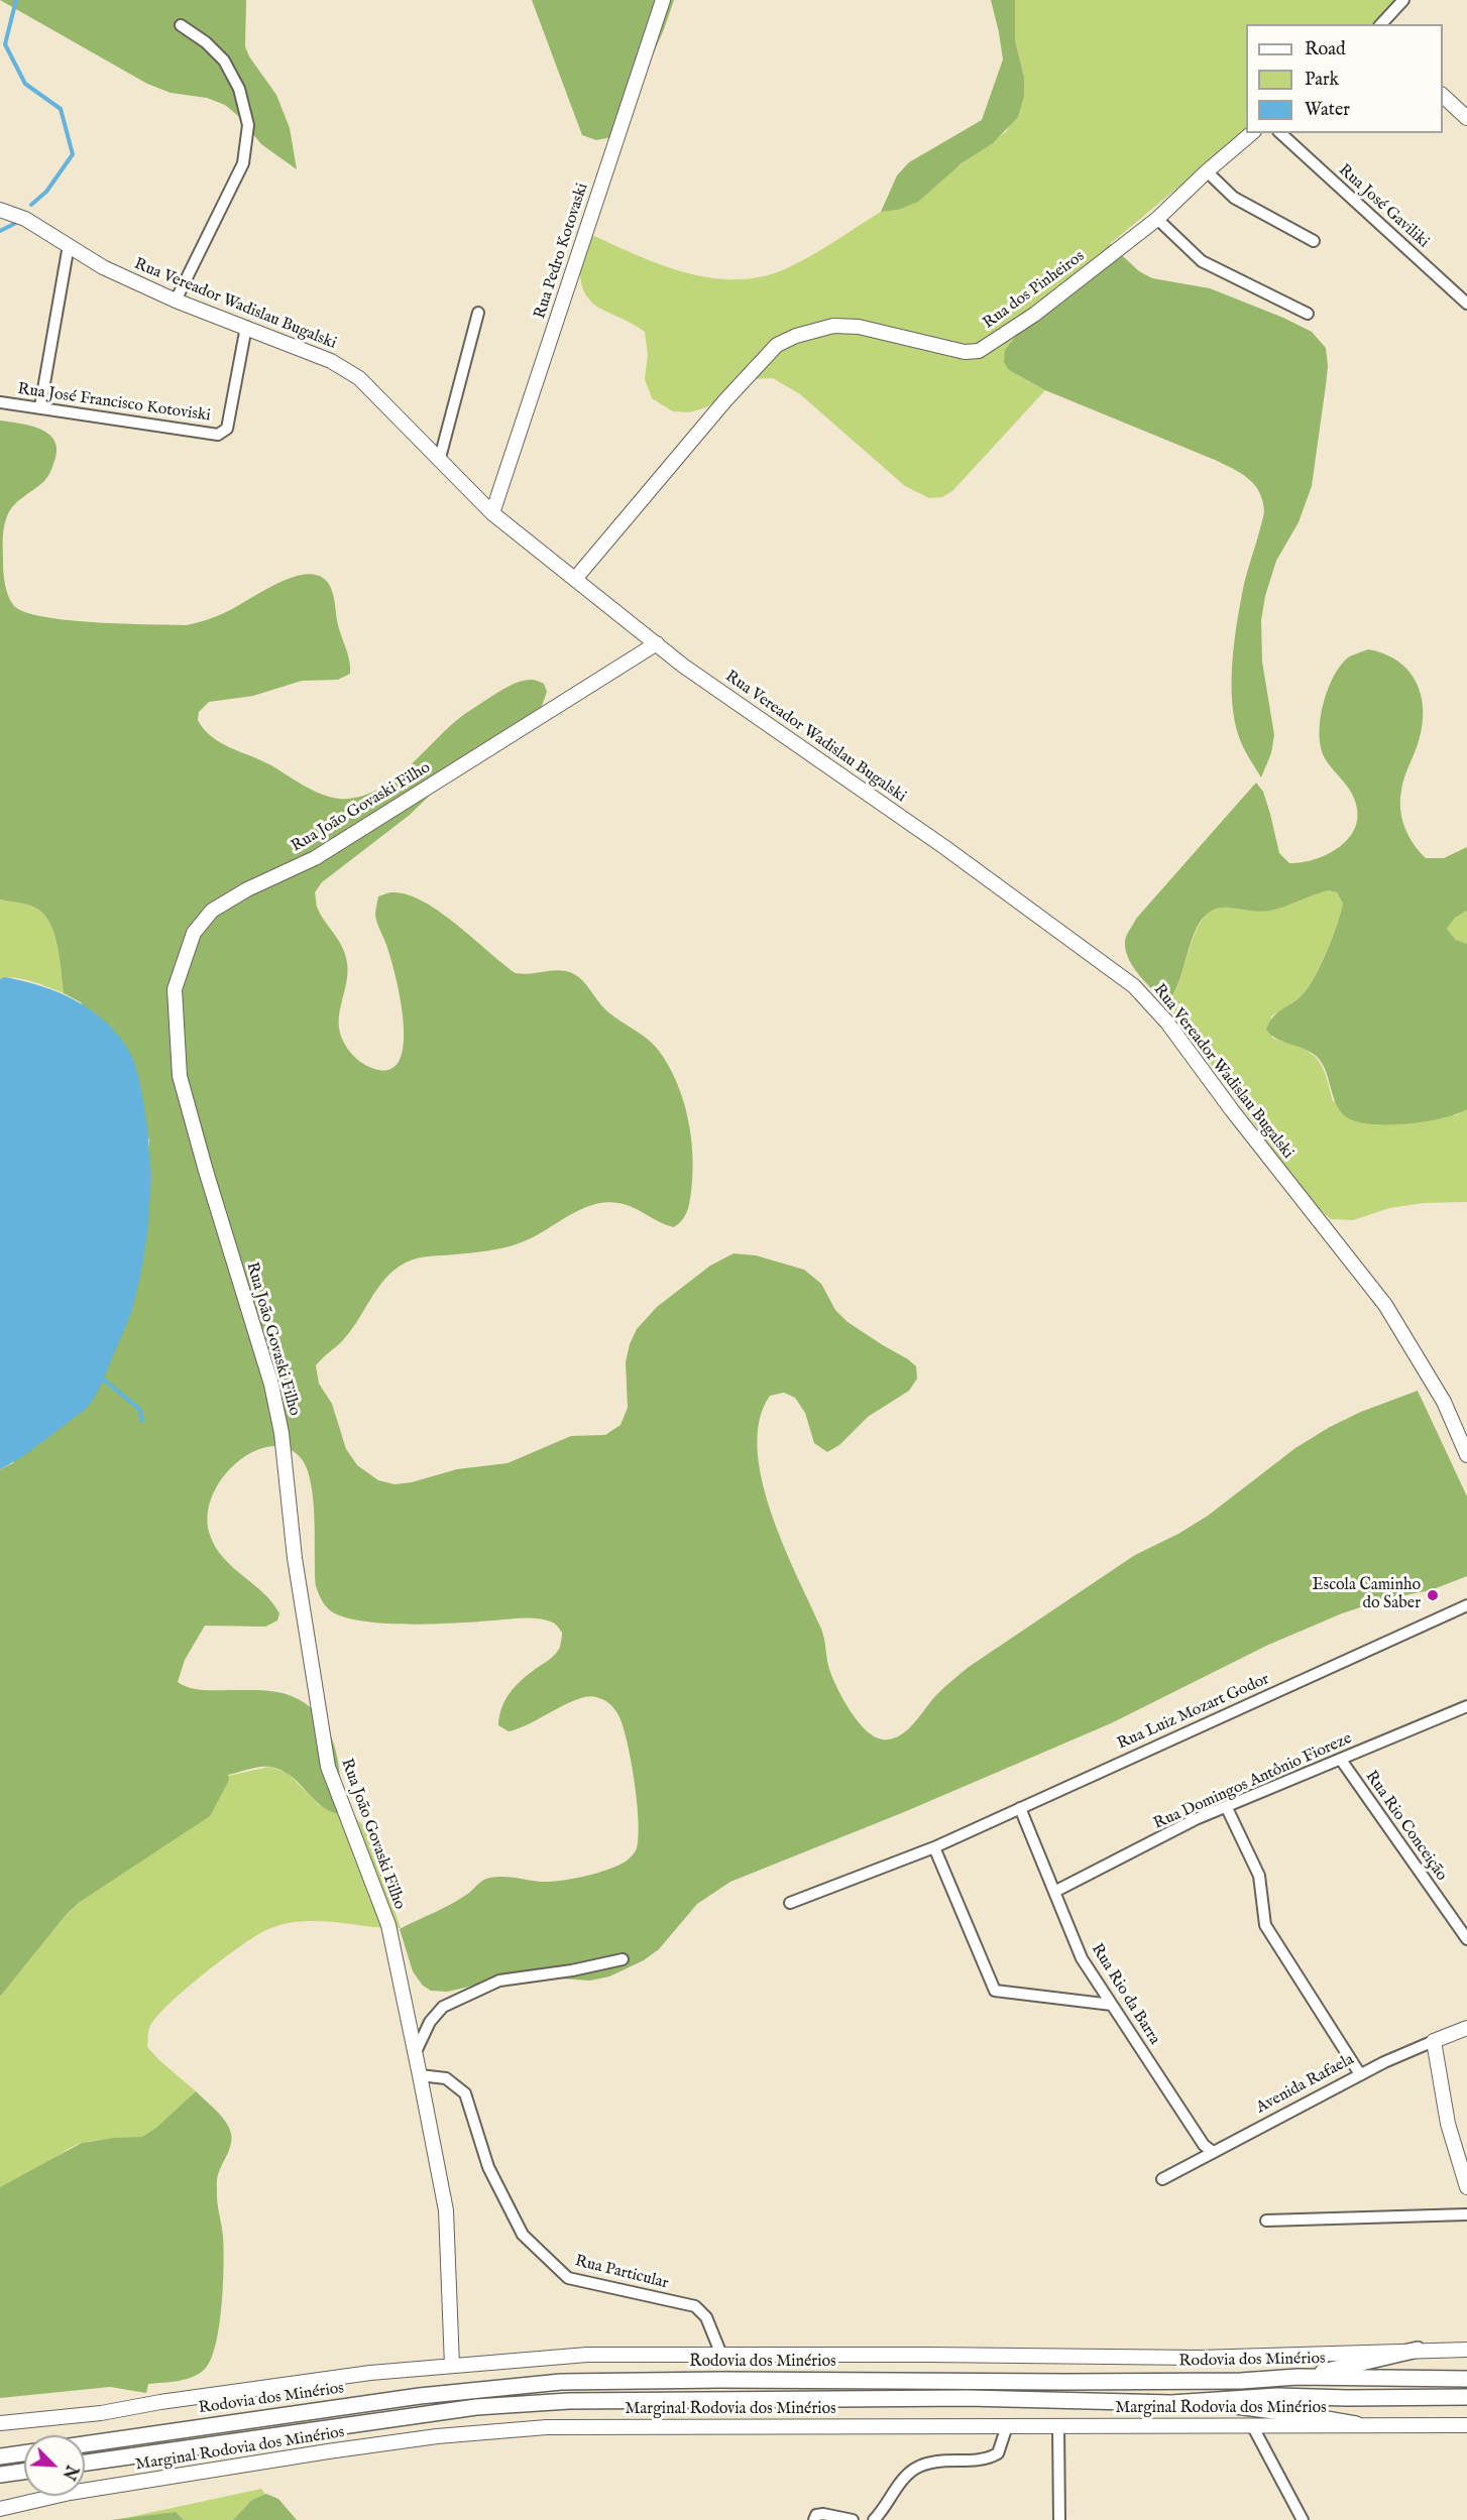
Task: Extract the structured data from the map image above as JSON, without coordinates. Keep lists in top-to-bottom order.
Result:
{
  "streets": {
    "main road": [
      "Rua Pedro Kotovaski",
      "Rua dos Pinheiros",
      "Rua Vereador Wadislau Bugalski",
      "Rua João Govaski Filho",
      "Avenida Rafaela",
      "Rodovia dos Minérios",
      "Marginal Rodovia dos Minérios"
    ],
    "street": [
      "Rua José Gaviliki",
      "Rua José Francisco Kotoviski",
      "Rua Luiz Mozart Godor",
      "Rua Domingos Antônio Fioreze",
      "Rua Rio Conceição",
      "Rua Rio da Barra",
      "Rua Particular"
    ]
  },
  "crossings": [
    ["Rua Pedro Kotovaski", "Rua Vereador Wadislau Bugalski"],
    ["Rua dos Pinheiros", "Rua Vereador Wadislau Bugalski"],
    ["Rua Vereador Wadislau Bugalski", "Rua José Francisco Kotoviski"],
    ["Rua Vereador Wadislau Bugalski", "Rua João Govaski Filho"],
    ["Rua João Govaski Filho", "Rua Particular"],
    ["Rua Luiz Mozart Godor", "Rua Rio da Barra"],
    ["Rua Domingos Antônio Fioreze", "Rua Rio Conceição"],
    ["Rua Domingos Antônio Fioreze", "Rua Rio da Barra"],
    ["Rua Rio da Barra", "Avenida Rafaela"]
  ],
  "places": ["Escola Caminho do Saber"],
  "legend": ["Road", "Park", "Water"],
  "north": "bottom right"
}
